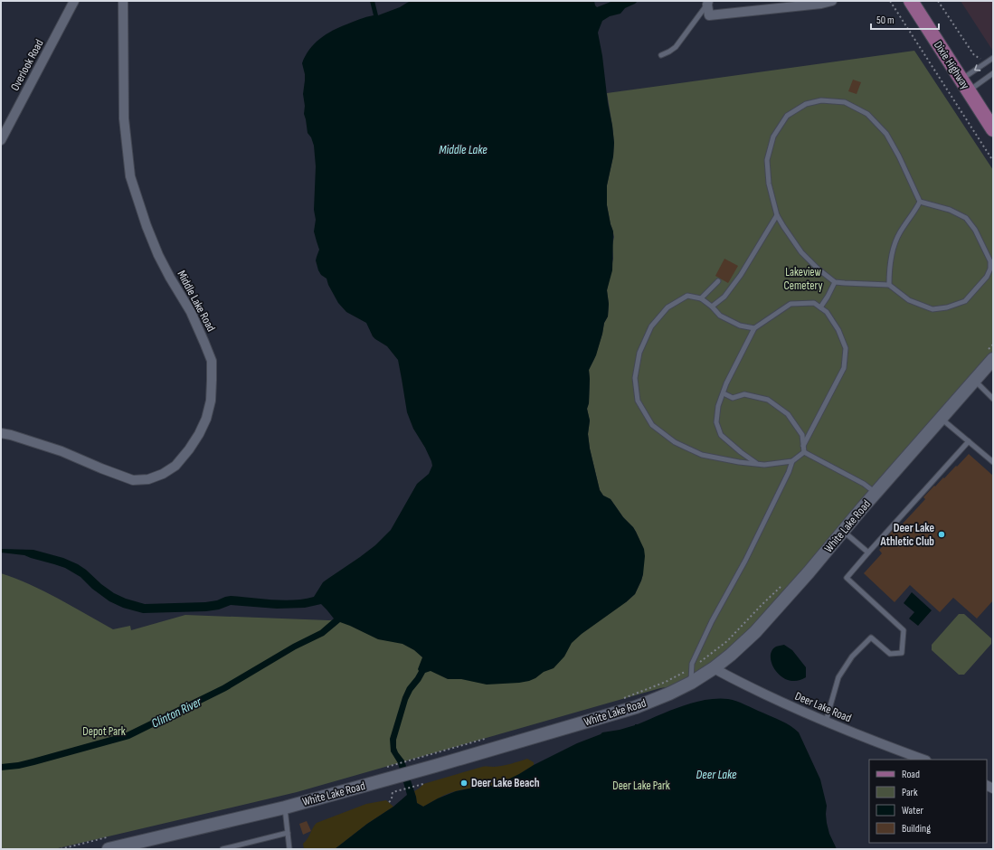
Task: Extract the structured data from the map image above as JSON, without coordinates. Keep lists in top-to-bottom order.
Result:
{
  "streets": {
    "main road": ["Dixie Highway"],
    "street": [
      "Overlook Road",
      "Middle Lake Road",
      "White Lake Road",
      "Deer Lake Road"
    ]
  },
  "crossings": [
    ["White Lake Road", "Deer Lake Road"]
  ],
  "water": ["Middle Lake", "Clinton River", "Deer Lake"],
  "parks": ["Lakeview Cemetery", "Depot Park", "Deer Lake Park"],
  "places": ["Deer Lake Athletic Club", "Deer Lake Beach"],
  "legend": [
    "Road",
    "Park",
    "Water",
    "Building"
  ],
  "scale_bar": "50 m"
}
